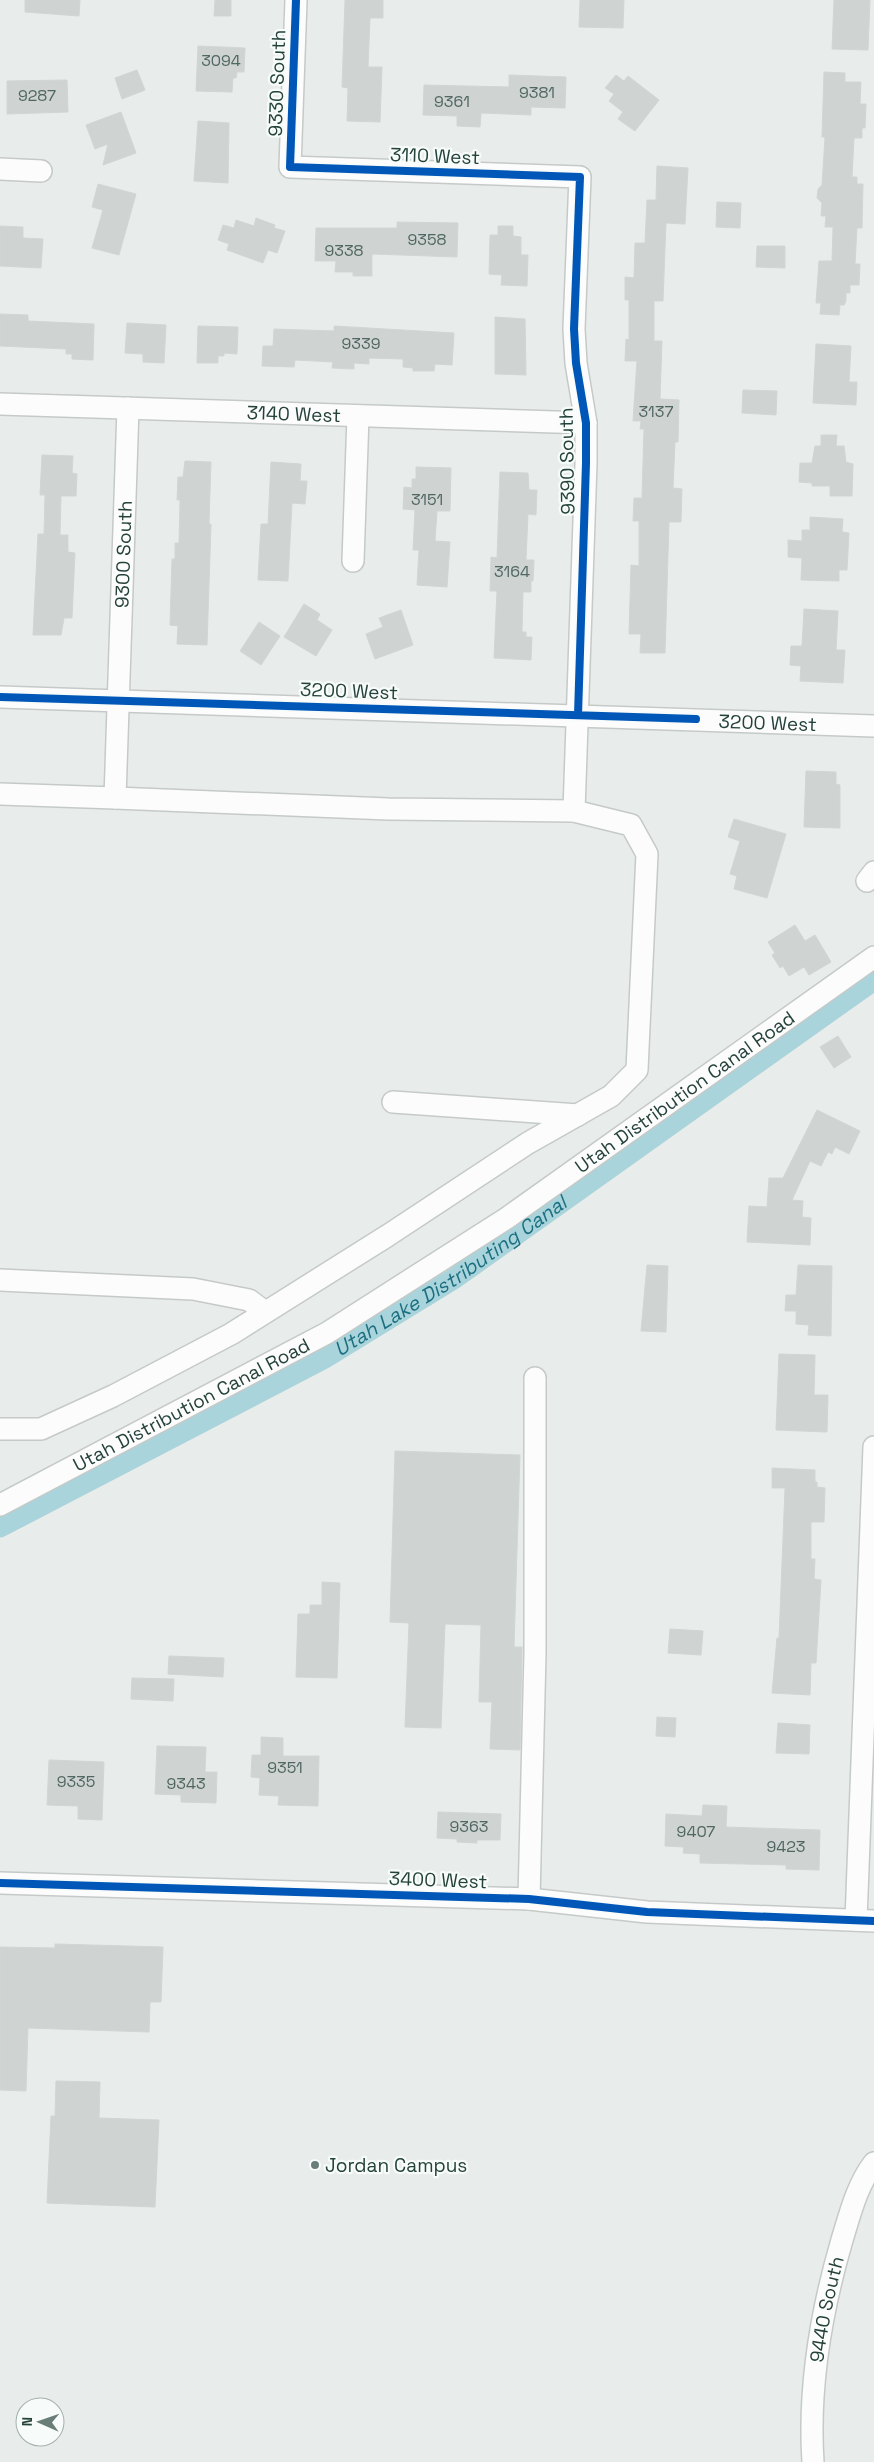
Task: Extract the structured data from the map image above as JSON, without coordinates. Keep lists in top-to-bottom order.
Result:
{
  "streets": {
    "street": [
      "9330 South",
      "3110 West",
      "3140 West",
      "9390 South",
      "9300 South",
      "3200 West",
      "Utah Distribution Canal Road",
      "3400 West",
      "9440 South"
    ]
  },
  "crossings": [
    ["9330 South", "3110 West"],
    ["3110 West", "9390 South"],
    ["3140 West", "9390 South"],
    ["3140 West", "9300 South"],
    ["9390 South", "3200 West"],
    ["9300 South", "3200 West"]
  ],
  "water": ["Utah Lake Distributing Canal"],
  "places": ["Jordan Campus"],
  "house_numbers": [
    "3094",
    "9381",
    "9287",
    "9361",
    "9358",
    "9338",
    "9339",
    "3137",
    "3151",
    "3164",
    "9351",
    "9335",
    "9343",
    "9363",
    "9407",
    "9423"
  ],
  "north": "left"
}
